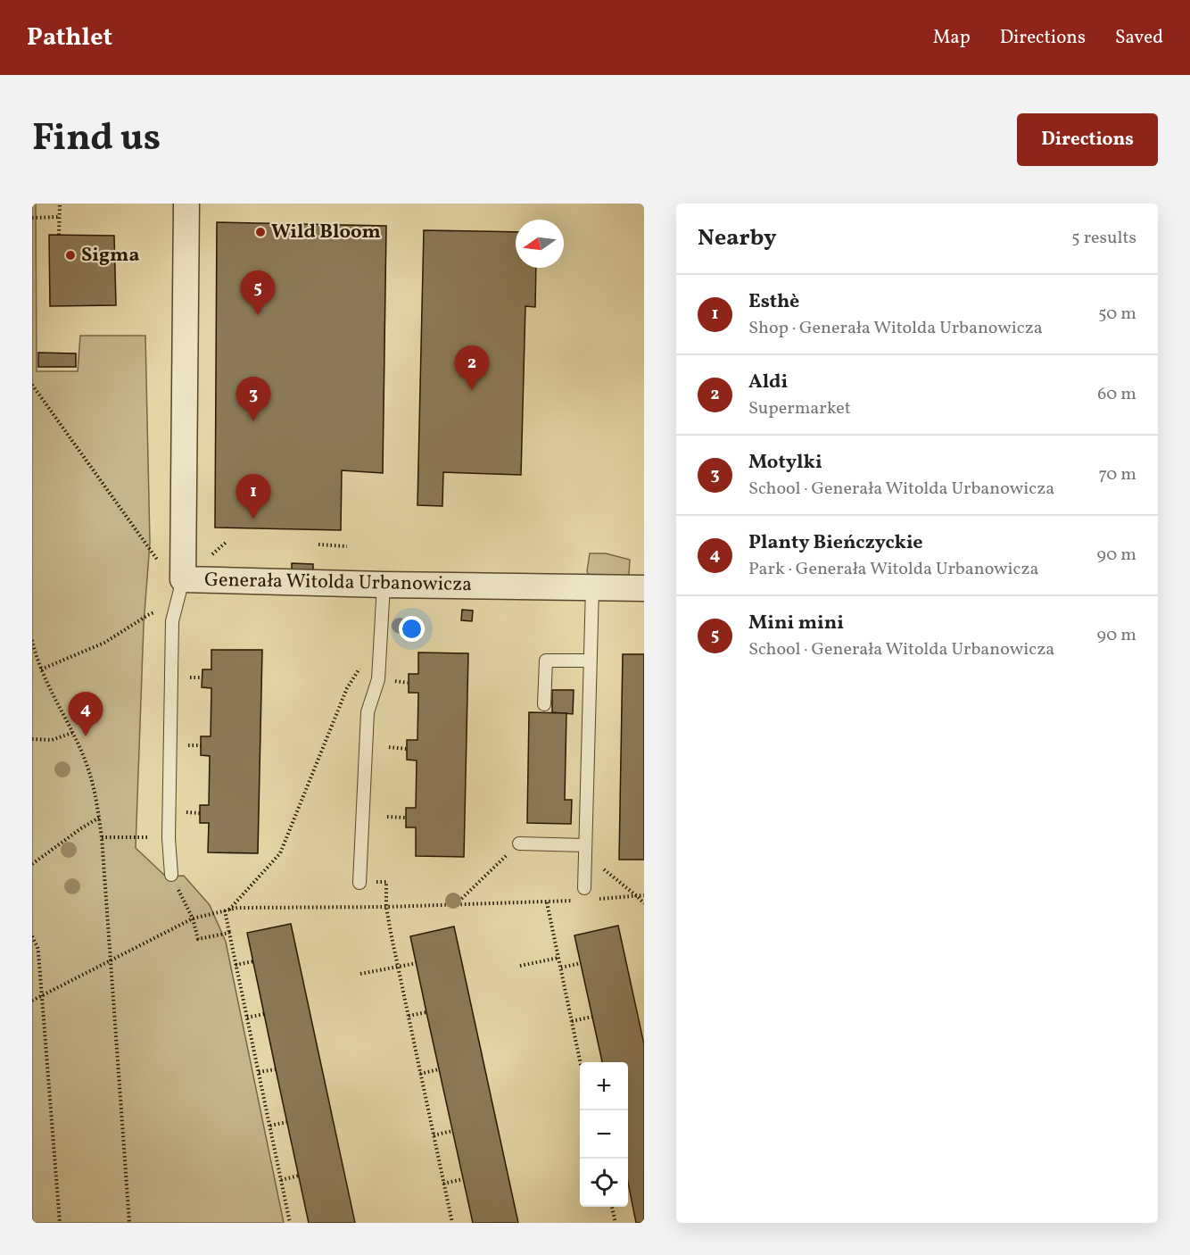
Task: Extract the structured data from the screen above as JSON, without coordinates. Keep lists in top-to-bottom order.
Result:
{
  "streets": {
    "street": ["Generała Witolda Urbanowicza"]
  },
  "places": ["Wild Bloom", "Sigma"],
  "north": "left",
  "page": {
    "header": "Pathlet",
    "nav": ["Map", "Directions", "Saved"],
    "title": "Find us",
    "buttons": "Directions",
    "heading": ["Nearby", "5 results"],
    "pins": [
      "5",
      "2",
      "3",
      "1",
      "4"
    ],
    "list": [
      {
        "mark": "1",
        "name": "Esthè",
        "note": "Shop · Generała Witolda Urbanowicza",
        "value": "50 m"
      },
      {
        "mark": "2",
        "name": "Aldi",
        "note": "Supermarket",
        "value": "60 m"
      },
      {
        "mark": "3",
        "name": "Motylki",
        "note": "School · Generała Witolda Urbanowicza",
        "value": "70 m"
      },
      {
        "mark": "4",
        "name": "Planty Bieńczyckie",
        "note": "Park · Generała Witolda Urbanowicza",
        "value": "90 m"
      },
      {
        "mark": "5",
        "name": "Mini mini",
        "note": "School · Generała Witolda Urbanowicza",
        "value": "90 m"
      }
    ],
    "map_buttons": ["+", "−"]
  }
}
